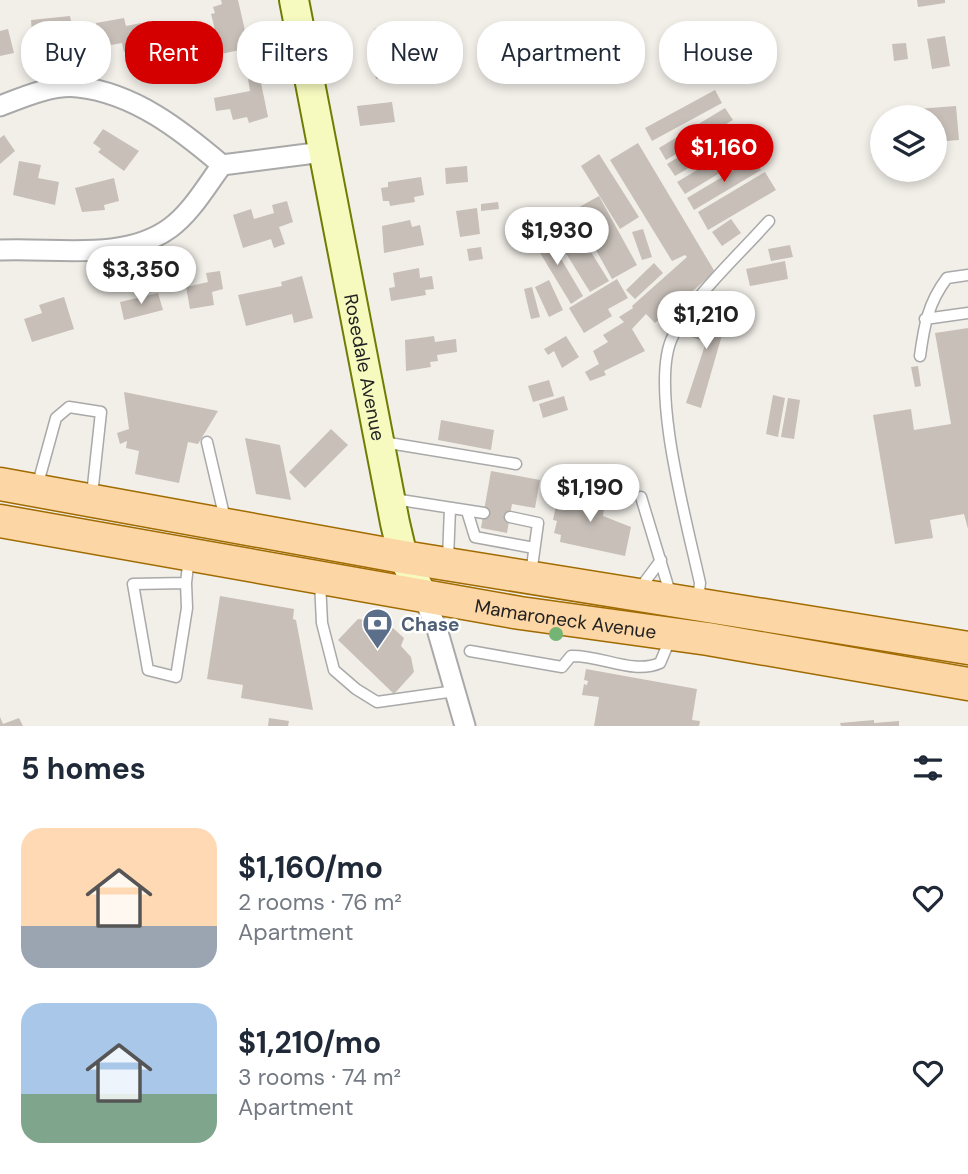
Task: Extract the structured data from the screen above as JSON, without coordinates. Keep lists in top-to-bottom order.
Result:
{
  "streets": {
    "main road": ["Mamaroneck Avenue"],
    "street": ["Rosedale Avenue"]
  },
  "crossings": [
    ["Rosedale Avenue", "Mamaroneck Avenue"]
  ],
  "places": {
    "bank": ["Chase"]
  },
  "page": {
    "chip": [
      "Buy",
      "Rent",
      "Filters",
      "New",
      "Apartment",
      "House"
    ],
    "price": [
      "$1,160",
      "$1,930",
      "$3,350",
      "$1,210",
      "$1,190"
    ],
    "heading": "5 homes",
    "list": [
      {
        "name": "$1,160/mo",
        "note": "2 rooms · 76 m² · Apartment"
      },
      {
        "name": "$1,210/mo",
        "note": "3 rooms · 74 m² · Apartment"
      }
    ]
  }
}
